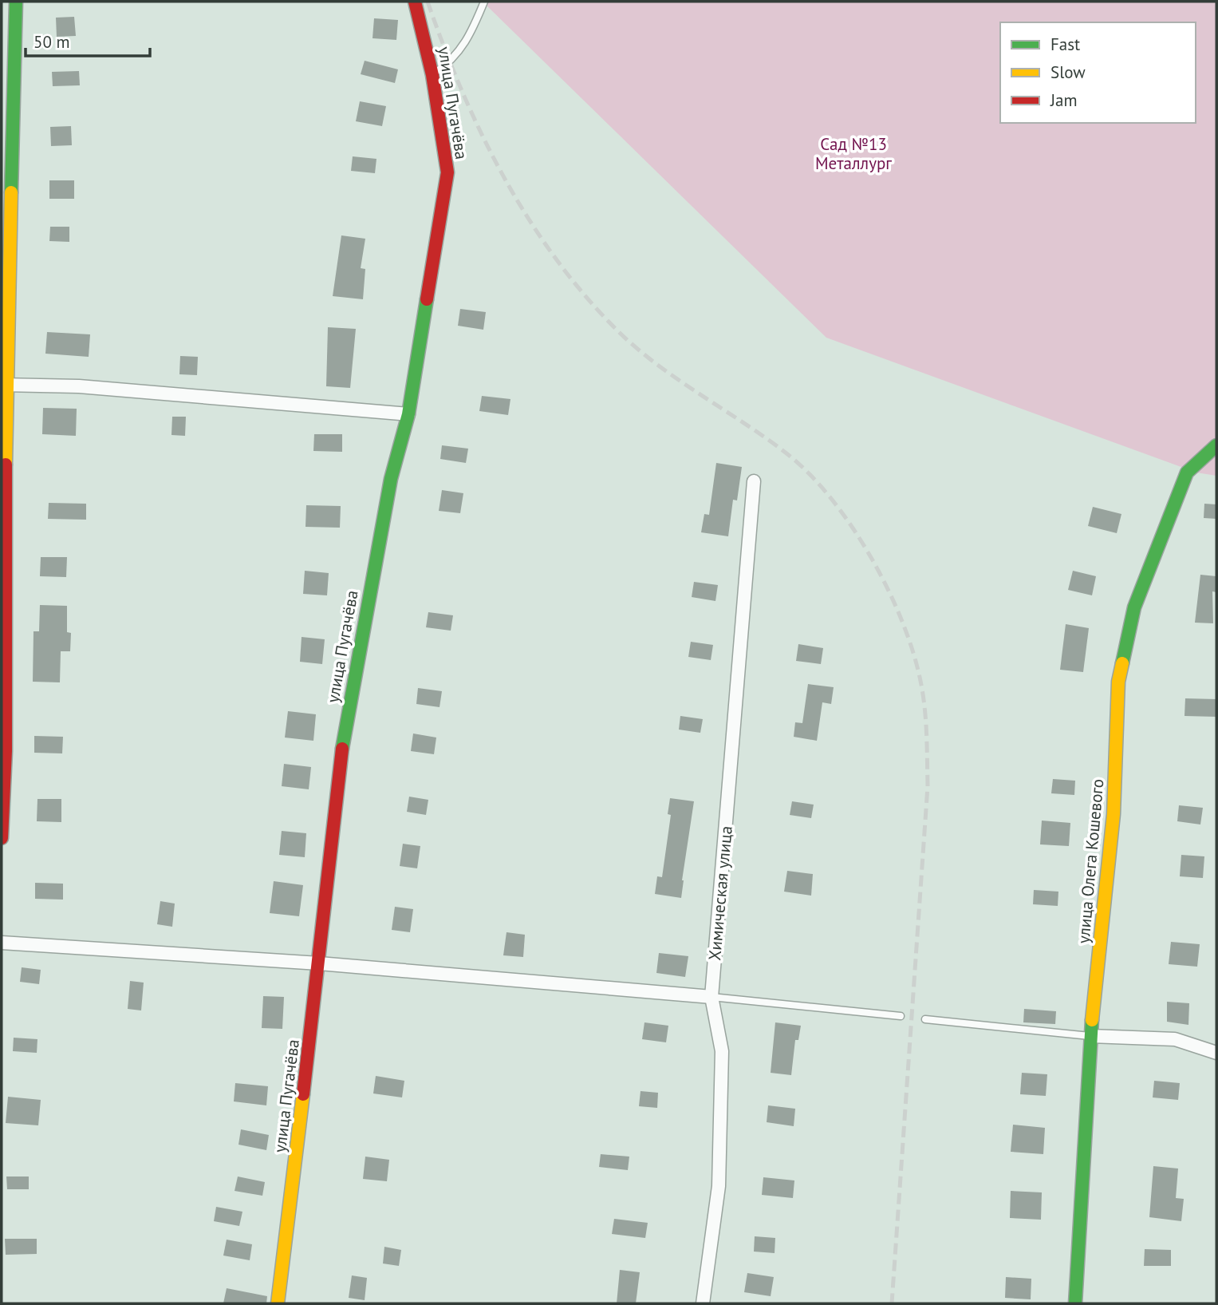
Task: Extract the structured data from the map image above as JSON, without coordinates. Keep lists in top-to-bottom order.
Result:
{
  "streets": {
    "street": ["улица Пугачёва", "улица Олега Кошевого", "Химическая улица"]
  },
  "parks": ["Сад №13 Металлург"],
  "legend": ["Fast", "Slow", "Jam"],
  "scale_bar": "50 m"
}
